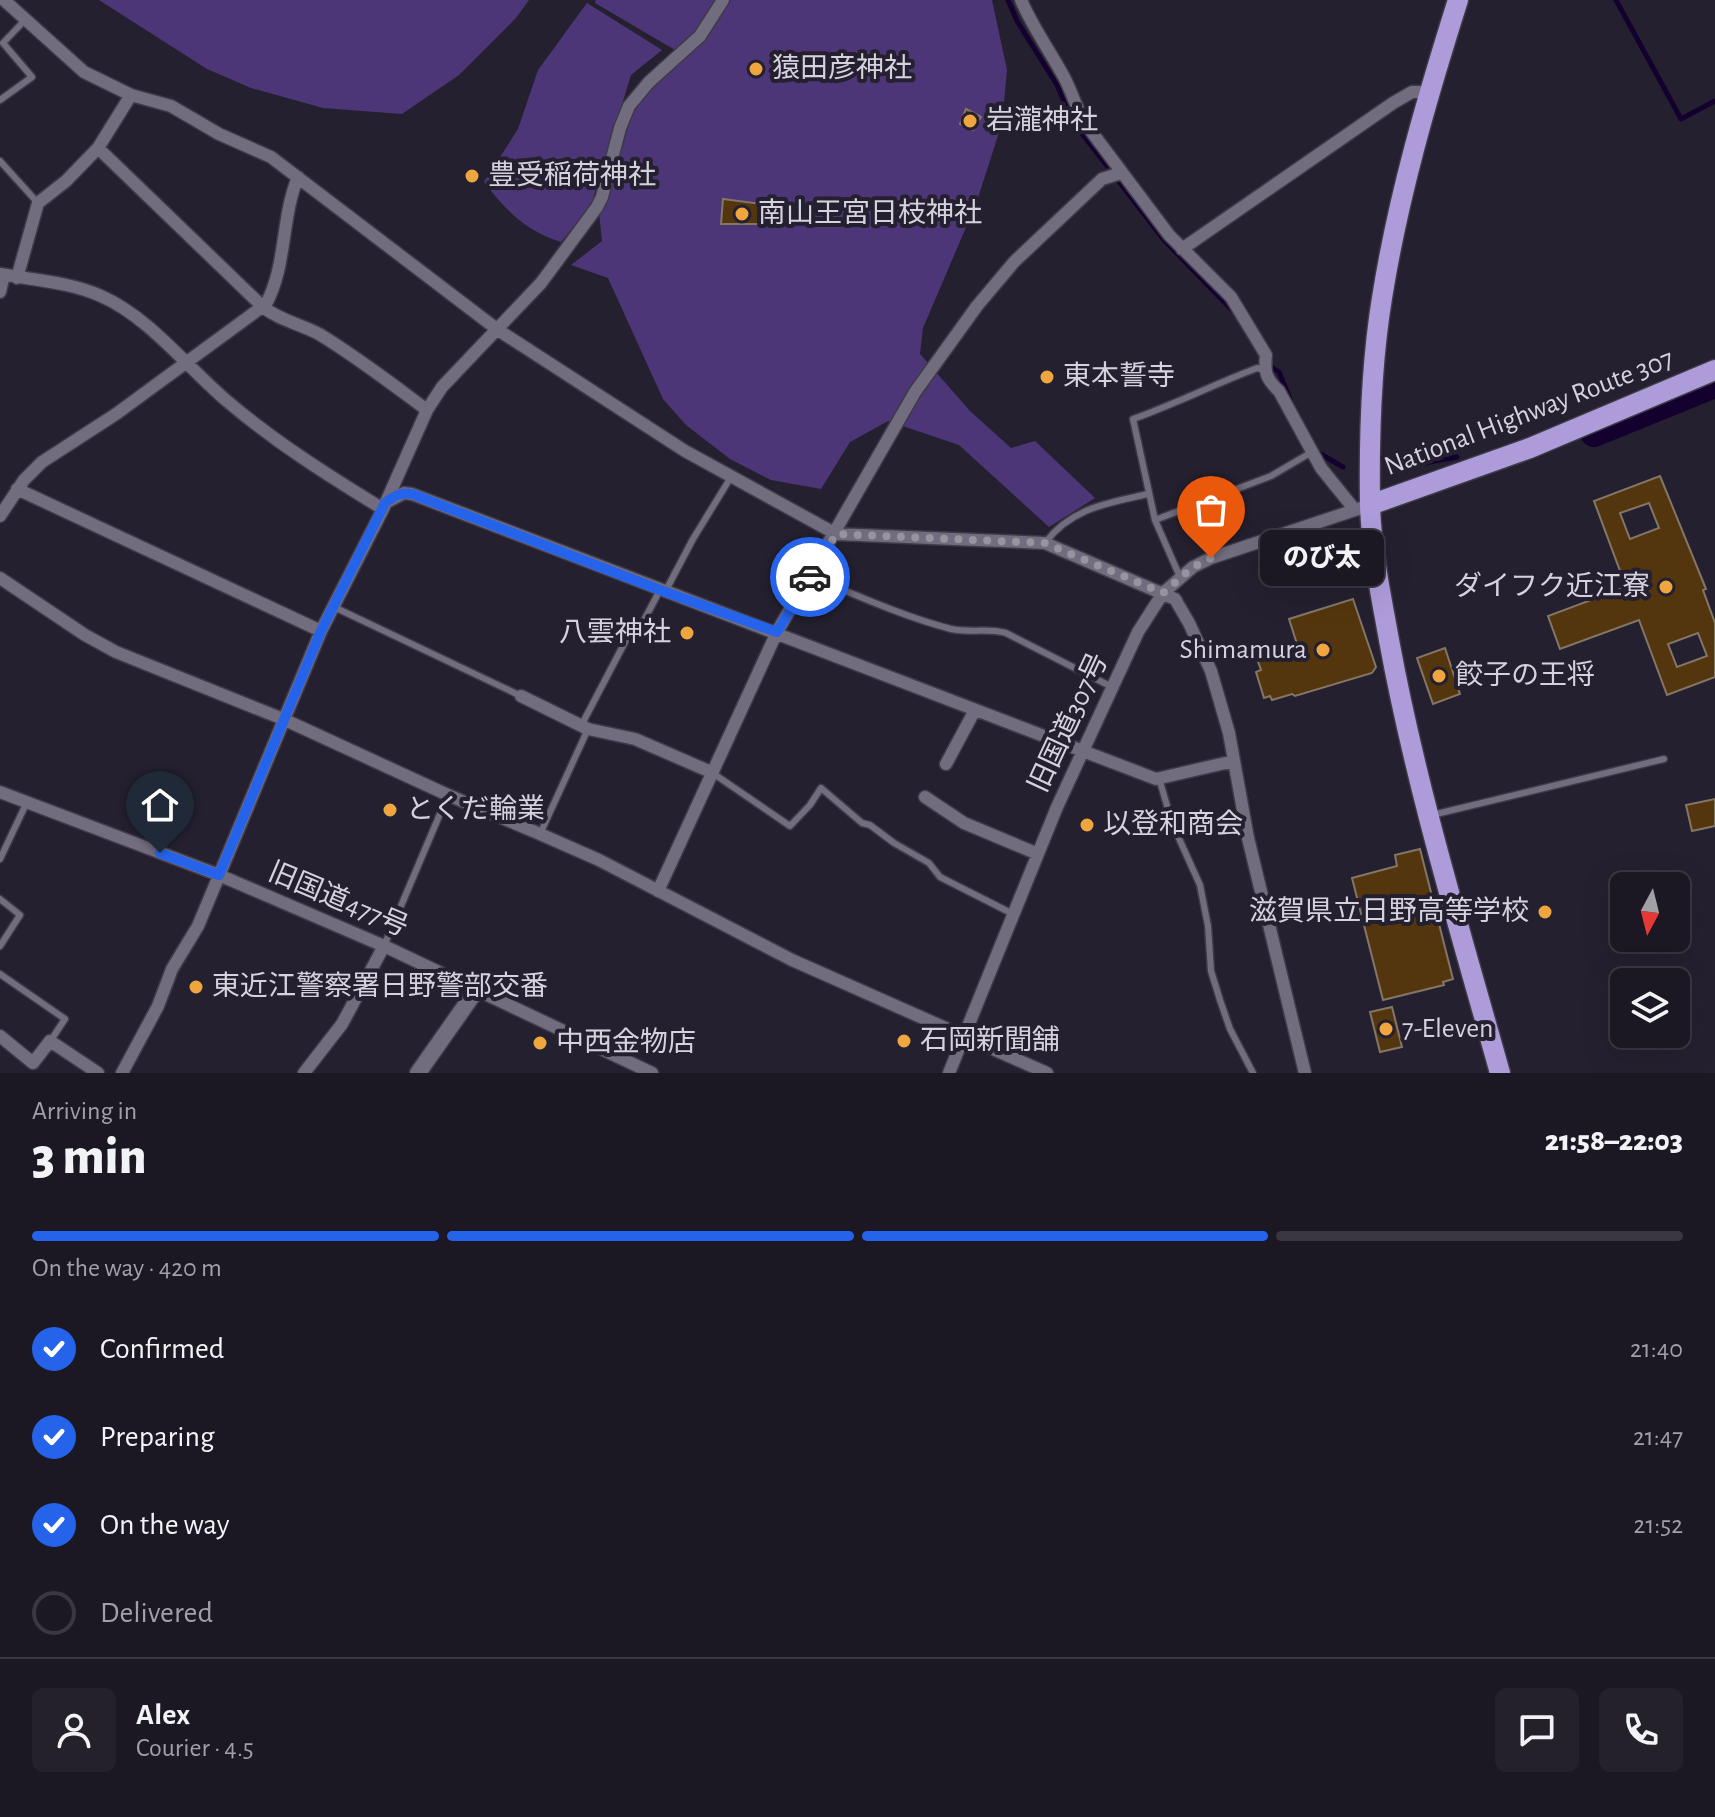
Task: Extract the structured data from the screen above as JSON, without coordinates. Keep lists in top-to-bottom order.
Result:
{
  "streets": {
    "highway": ["National Highway Route 307"],
    "street": ["旧国道307号", "旧国道477号"]
  },
  "crossings": [
    ["National Highway Route 307", "旧国道307号"]
  ],
  "places": [
    "猿田彦神社",
    "岩瀧神社",
    "豊受稲荷神社",
    "南山王宮日枝神社",
    "東本誓寺",
    "のび太",
    "ダイフク近江寮",
    "八雲神社",
    "Shimamura",
    "餃子の王将",
    "とくだ輪業",
    "以登和商会",
    "滋賀県立日野高等学校",
    "東近江警察署日野警部交番",
    "7-Eleven",
    "石岡新聞舗",
    "中西金物店"
  ],
  "north": "bottom",
  "page": {
    "bubble": "のび太",
    "heading": ["3 min", "Arriving in", "21:58–22:03"],
    "panel": ["Alex", "Courier · 4.5"],
    "bar": "On the way · 420 m",
    "list": [
      ["Confirmed", "21:40"],
      ["Preparing", "21:47"],
      ["On the way", "21:52"],
      "Delivered"
    ]
  }
}
